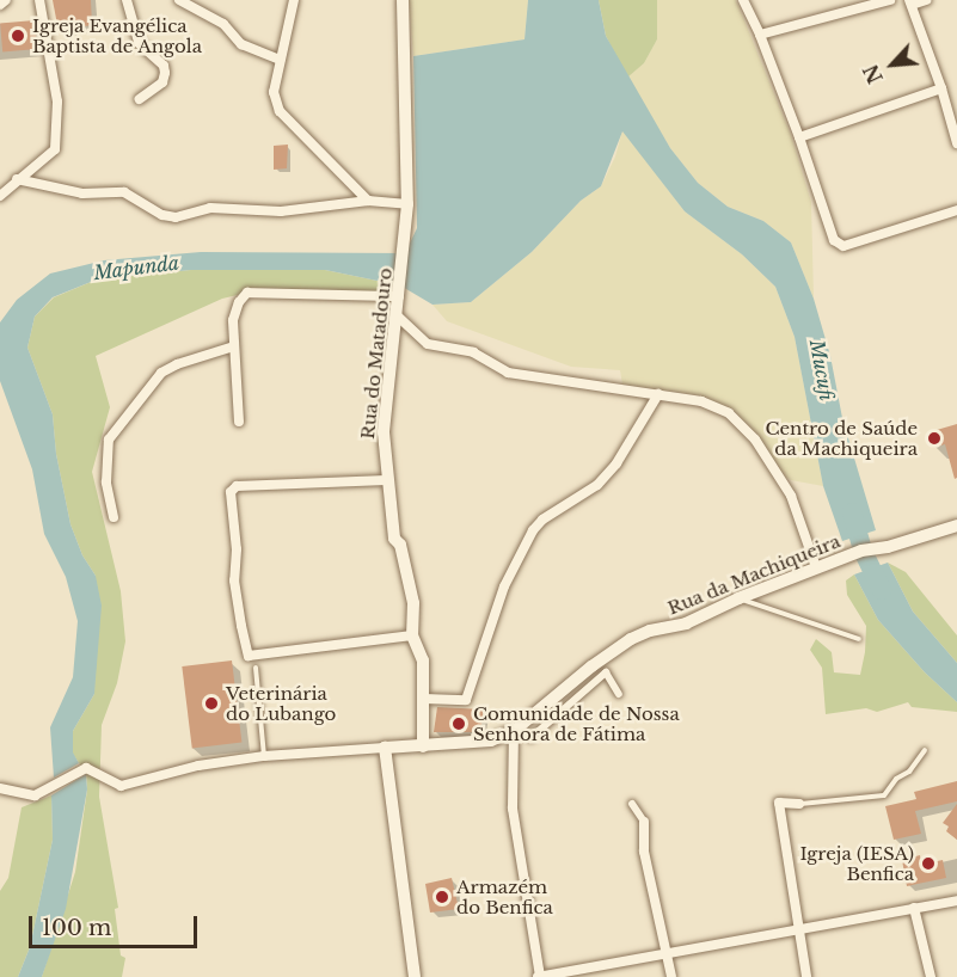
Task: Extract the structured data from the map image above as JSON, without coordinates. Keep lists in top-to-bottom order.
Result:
{
  "streets": {
    "street": ["Rua do Matadouro", "Rua da Machiqueira"]
  },
  "crossings": [
    ["Rua do Matadouro", "Rua da Machiqueira"]
  ],
  "water": ["Mapunda", "Mucufi"],
  "places": [
    "Igreja Evangélica Baptista de Angola",
    "Centro de Saúde da Machiqueira",
    "Veterinária do Lubango",
    "Comunidade de Nossa Senhora de Fátima",
    "Igreja (IESA) Benfica",
    "Armazém do Benfica"
  ],
  "scale_bar": "100 m",
  "north": "bottom left"
}
